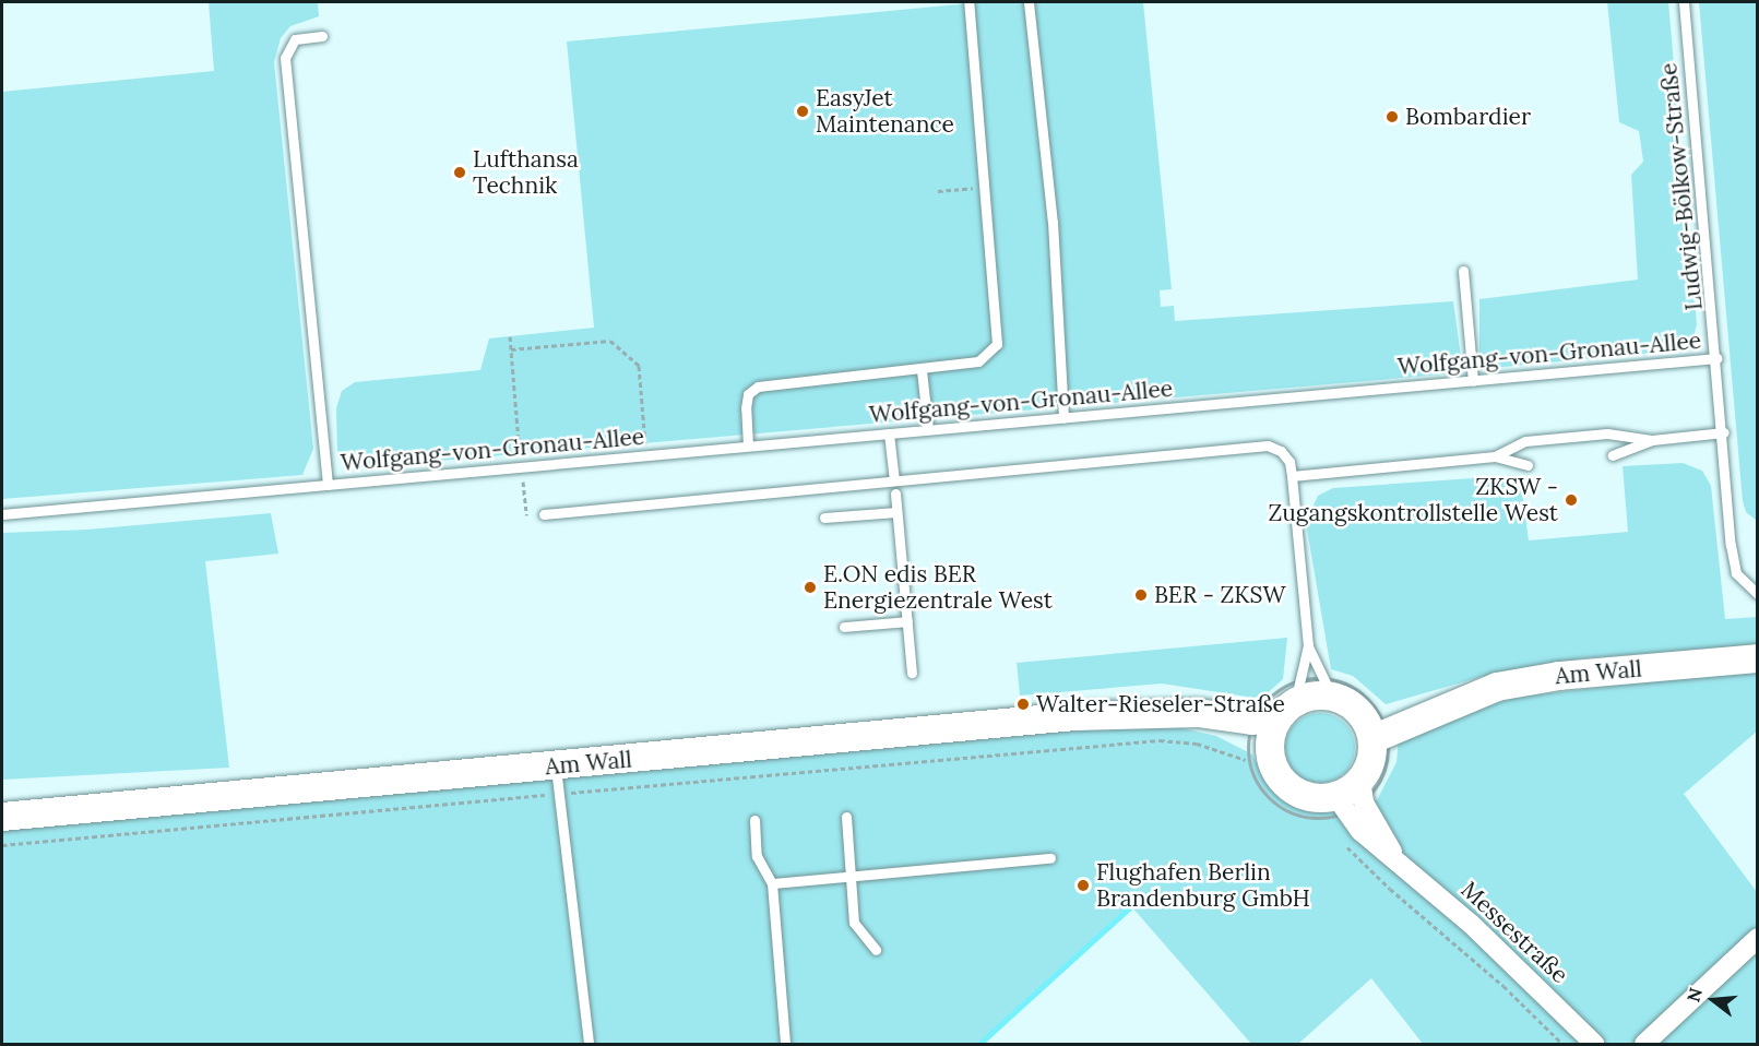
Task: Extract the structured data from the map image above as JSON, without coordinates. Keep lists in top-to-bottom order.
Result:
{
  "streets": {
    "street": ["Am Wall", "Messestraße"],
    "lane": ["Ludwig-Bölkow-Straße", "Wolfgang-von-Gronau-Allee"]
  },
  "crossings": [
    ["Ludwig-Bölkow-Straße", "Wolfgang-von-Gronau-Allee"]
  ],
  "places": [
    "EasyJet Maintenance",
    "Bombardier",
    "Lufthansa Technik",
    "ZKSW - Zugangskontrollstelle West",
    "E.ON edis BER Energiezentrale West",
    "BER - ZKSW",
    "Walter-Rieseler-Straße",
    "Flughafen Berlin Brandenburg GmbH"
  ],
  "north": "left"
}
